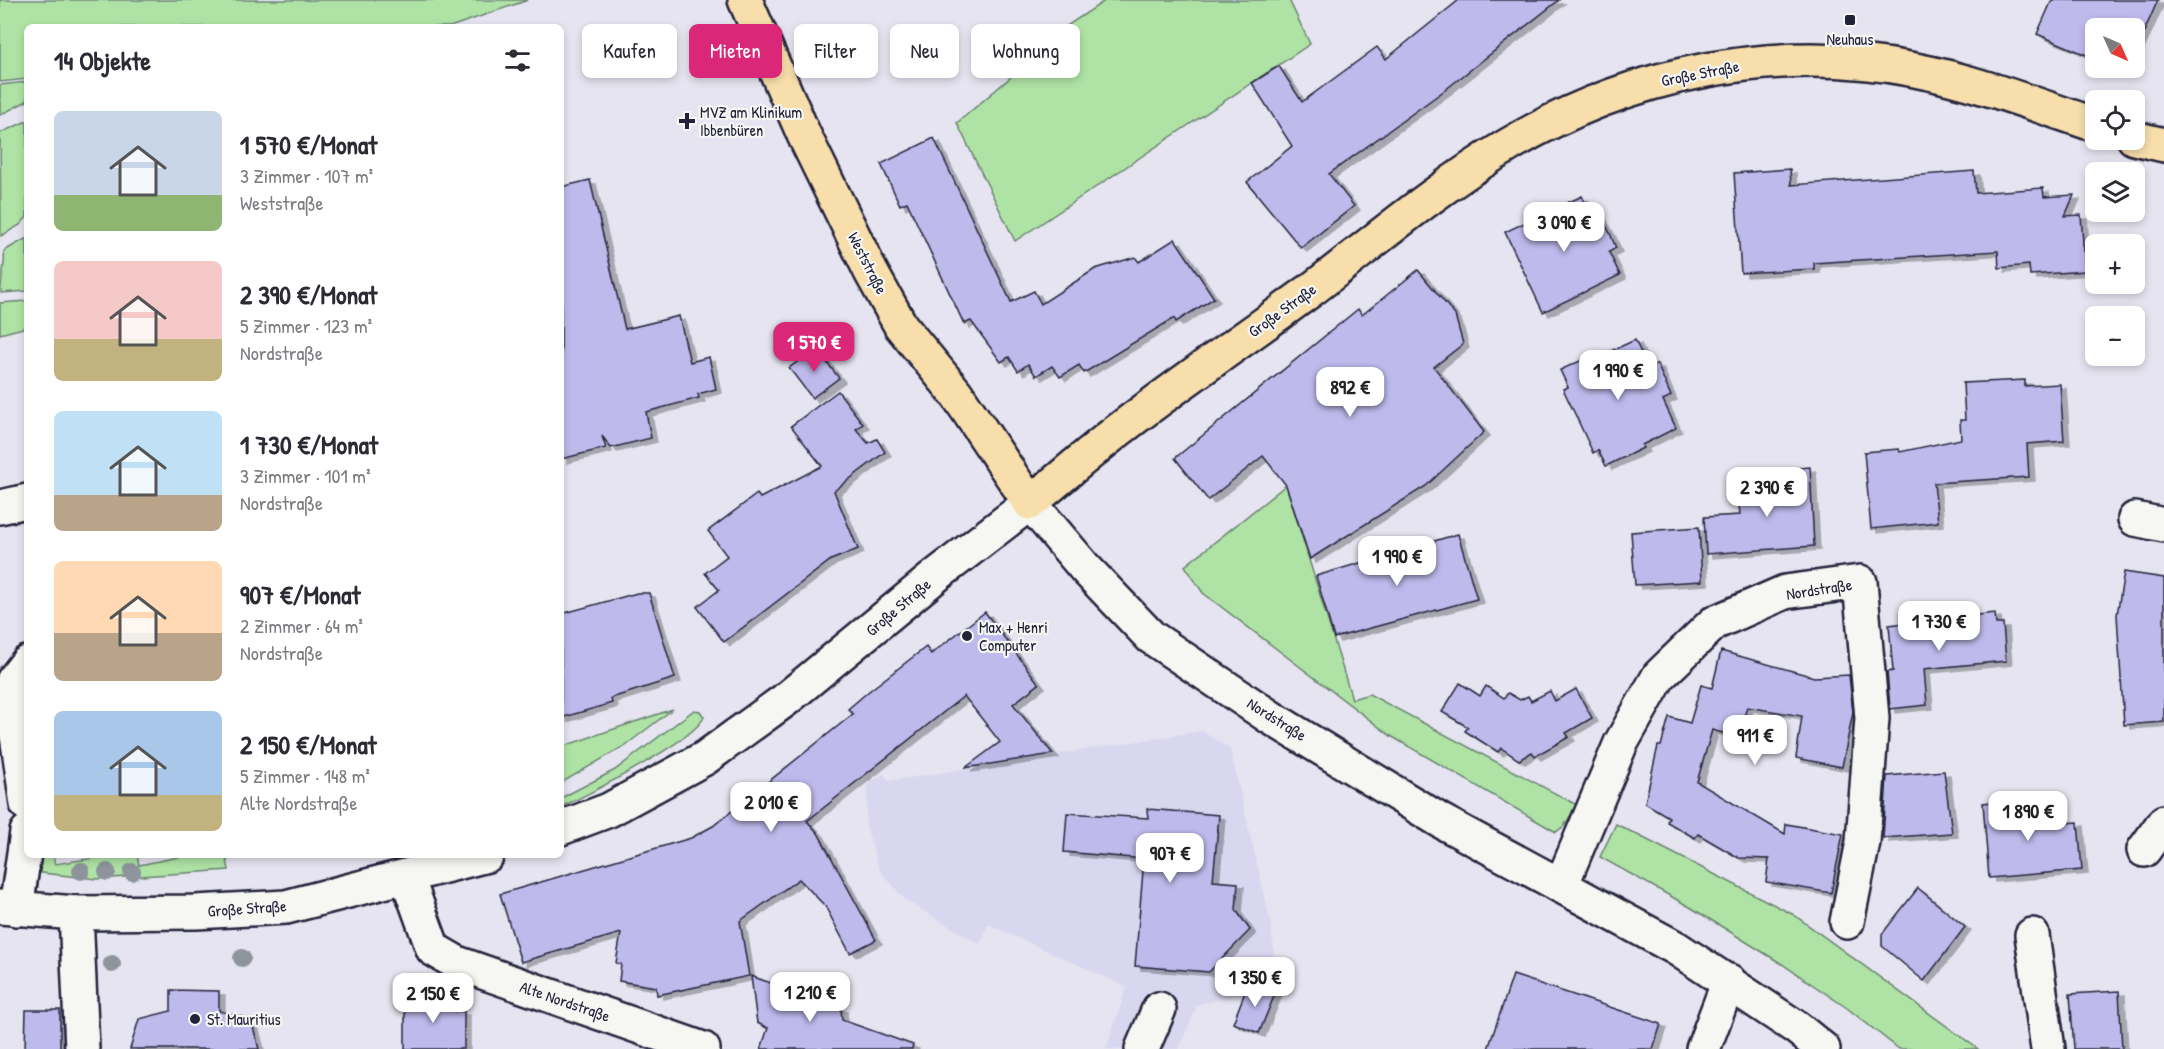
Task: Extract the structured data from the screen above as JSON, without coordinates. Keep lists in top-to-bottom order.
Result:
{
  "streets": {
    "main road": ["Große Straße", "Weststraße"],
    "street": ["Nordstraße", "Alte Nordstraße"]
  },
  "crossings": [
    ["Große Straße", "Weststraße"],
    ["Große Straße", "Nordstraße"],
    ["Große Straße", "Alte Nordstraße"],
    ["Weststraße", "Nordstraße"]
  ],
  "places": {
    "transit": ["Neuhaus"],
    "health": ["MVZ am Klinikum Ibbenbüren"],
    "other": ["Max + Henri Computer", "St. Mauritius"]
  },
  "north": "bottom right",
  "page": {
    "map_buttons": ["+", "−"],
    "chip": [
      "Kaufen",
      "Mieten",
      "Filter",
      "Neu",
      "Wohnung"
    ],
    "heading": "14 Objekte",
    "list": [
      {
        "name": "1 570 €/Monat",
        "note": "3 Zimmer · 107 m² · Weststraße"
      },
      {
        "name": "2 390 €/Monat",
        "note": "5 Zimmer · 123 m² · Nordstraße"
      },
      {
        "name": "1 730 €/Monat",
        "note": "3 Zimmer · 101 m² · Nordstraße"
      },
      {
        "name": "907 €/Monat",
        "note": "2 Zimmer · 64 m² · Nordstraße"
      },
      {
        "name": "2 150 €/Monat",
        "note": "5 Zimmer · 148 m² · Alte Nordstraße"
      }
    ],
    "price": [
      "3 090 €",
      "1 570 €",
      "1 990 €",
      "892 €",
      "2 390 €",
      "1 990 €",
      "1 730 €",
      "911 €",
      "2 010 €",
      "1 890 €",
      "907 €",
      "1 350 €",
      "1 210 €",
      "2 150 €"
    ]
  }
}
